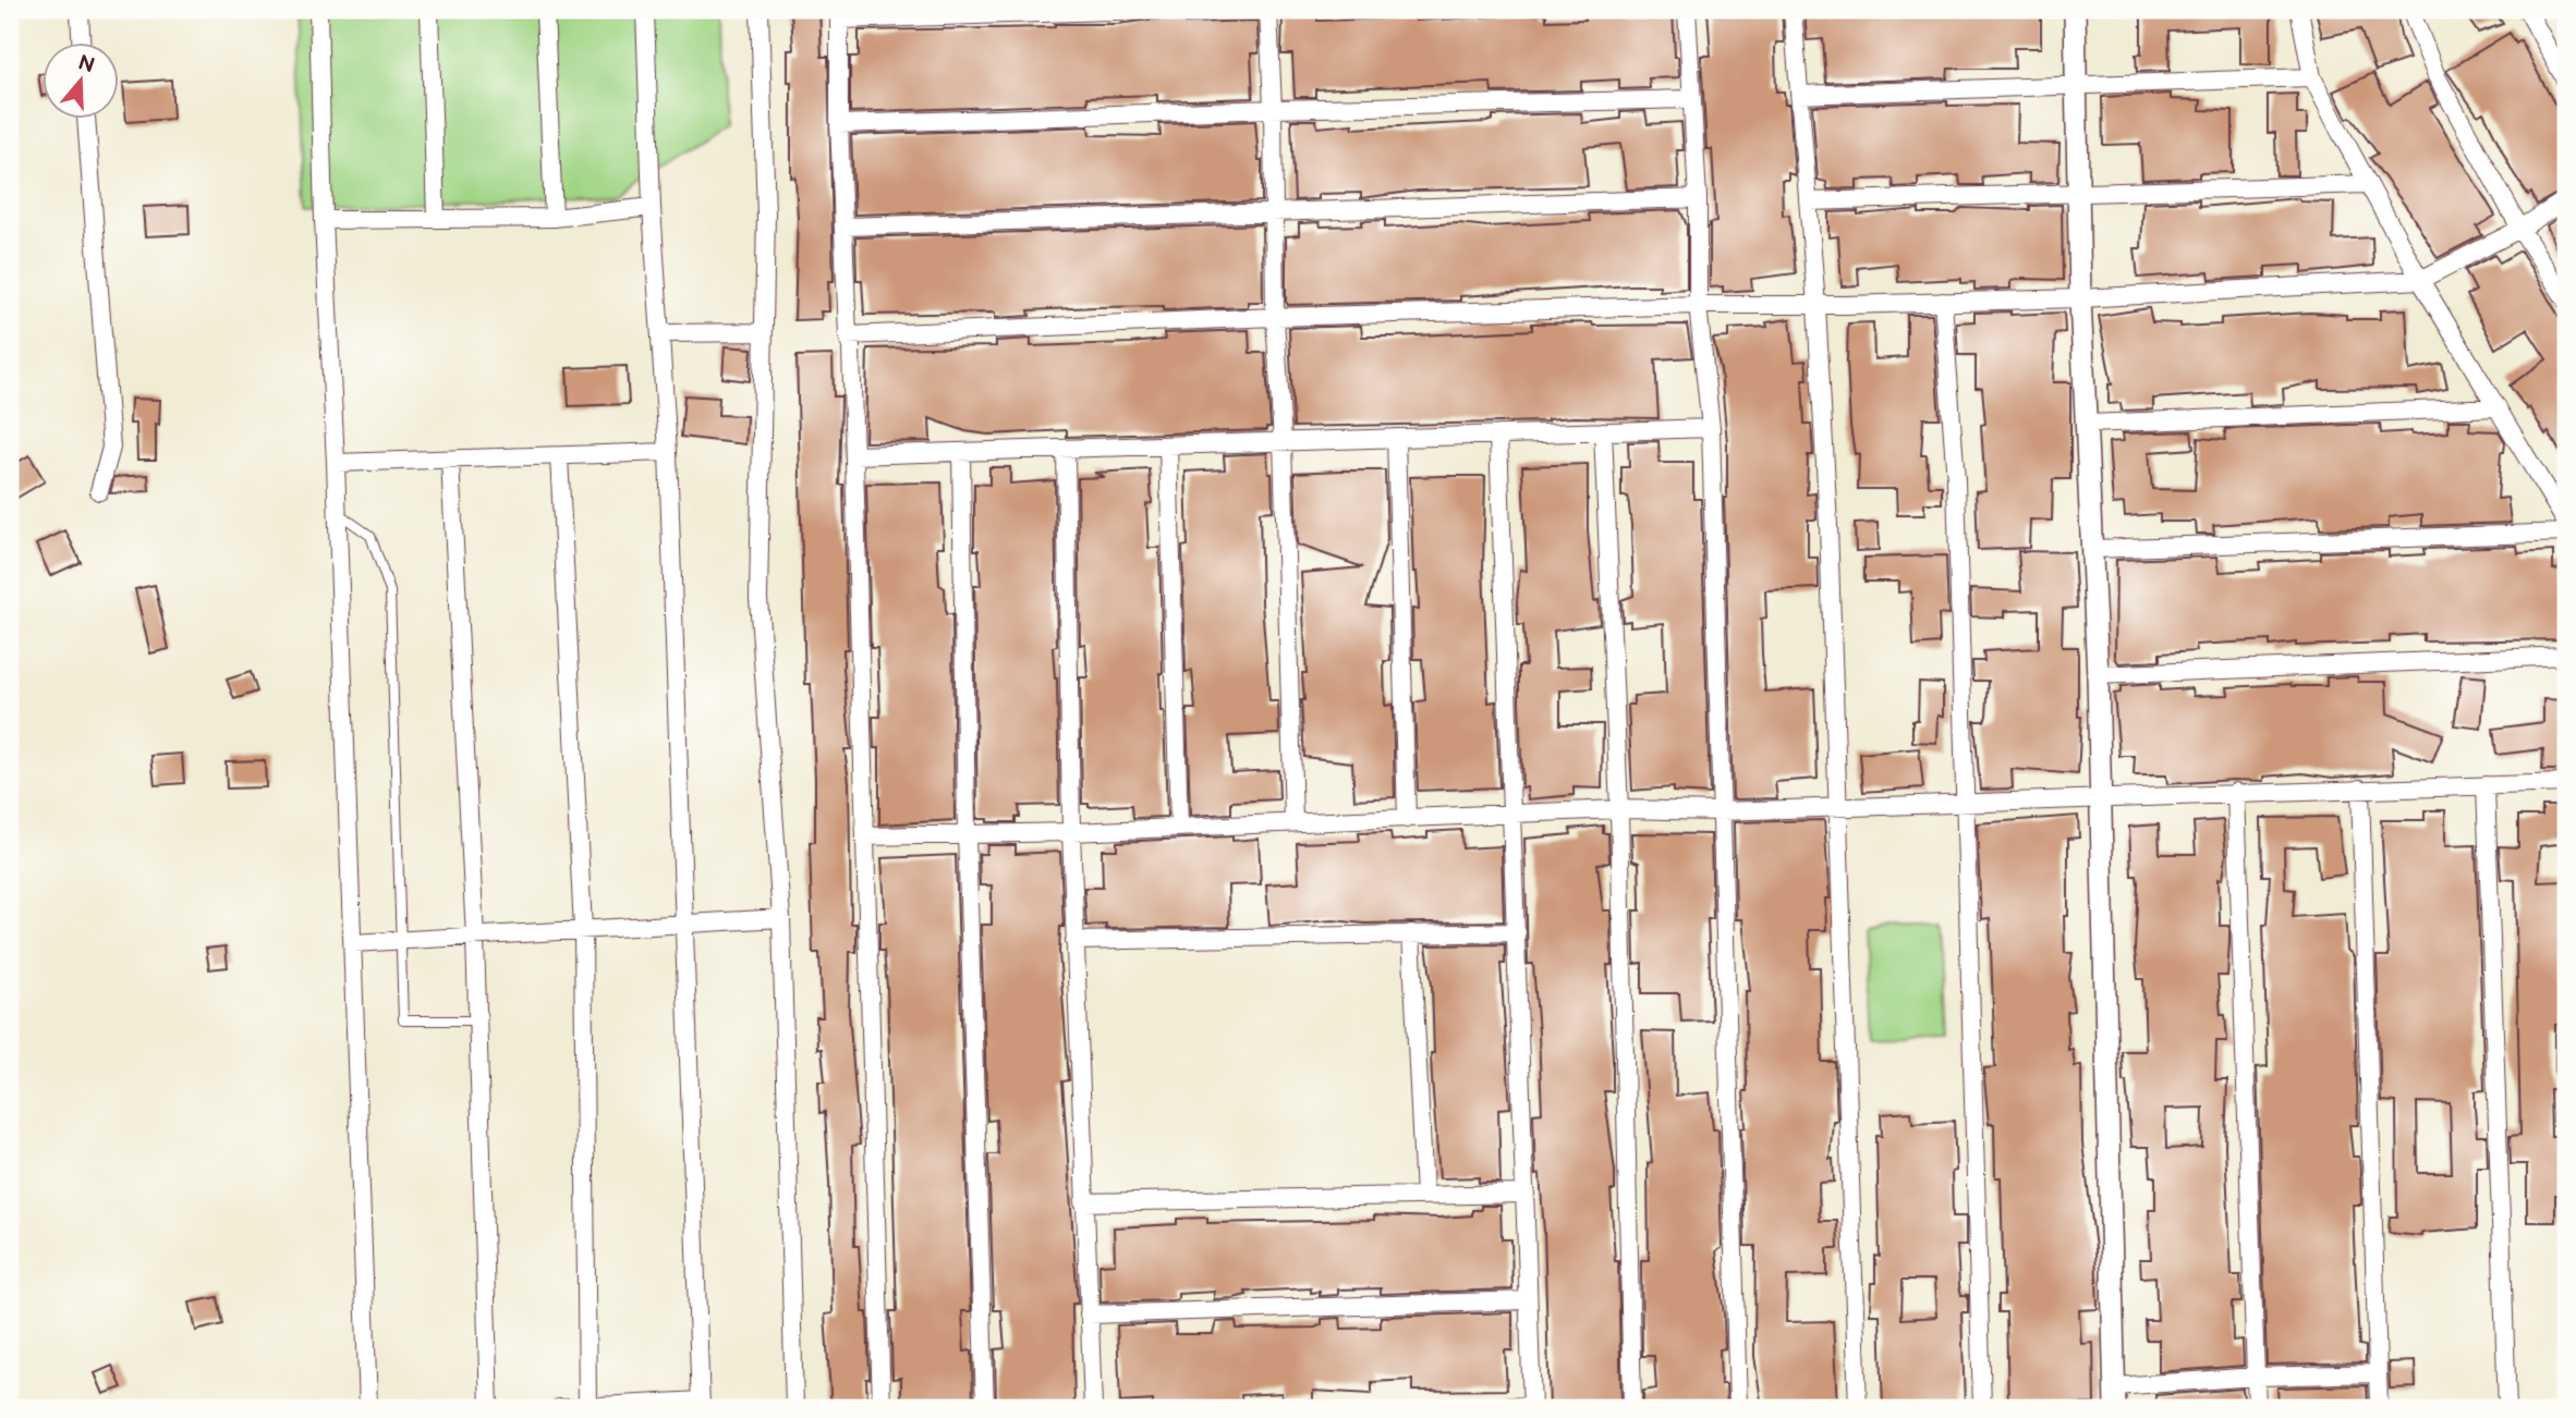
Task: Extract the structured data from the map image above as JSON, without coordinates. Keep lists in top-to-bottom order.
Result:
{
  "north": "top"
}
